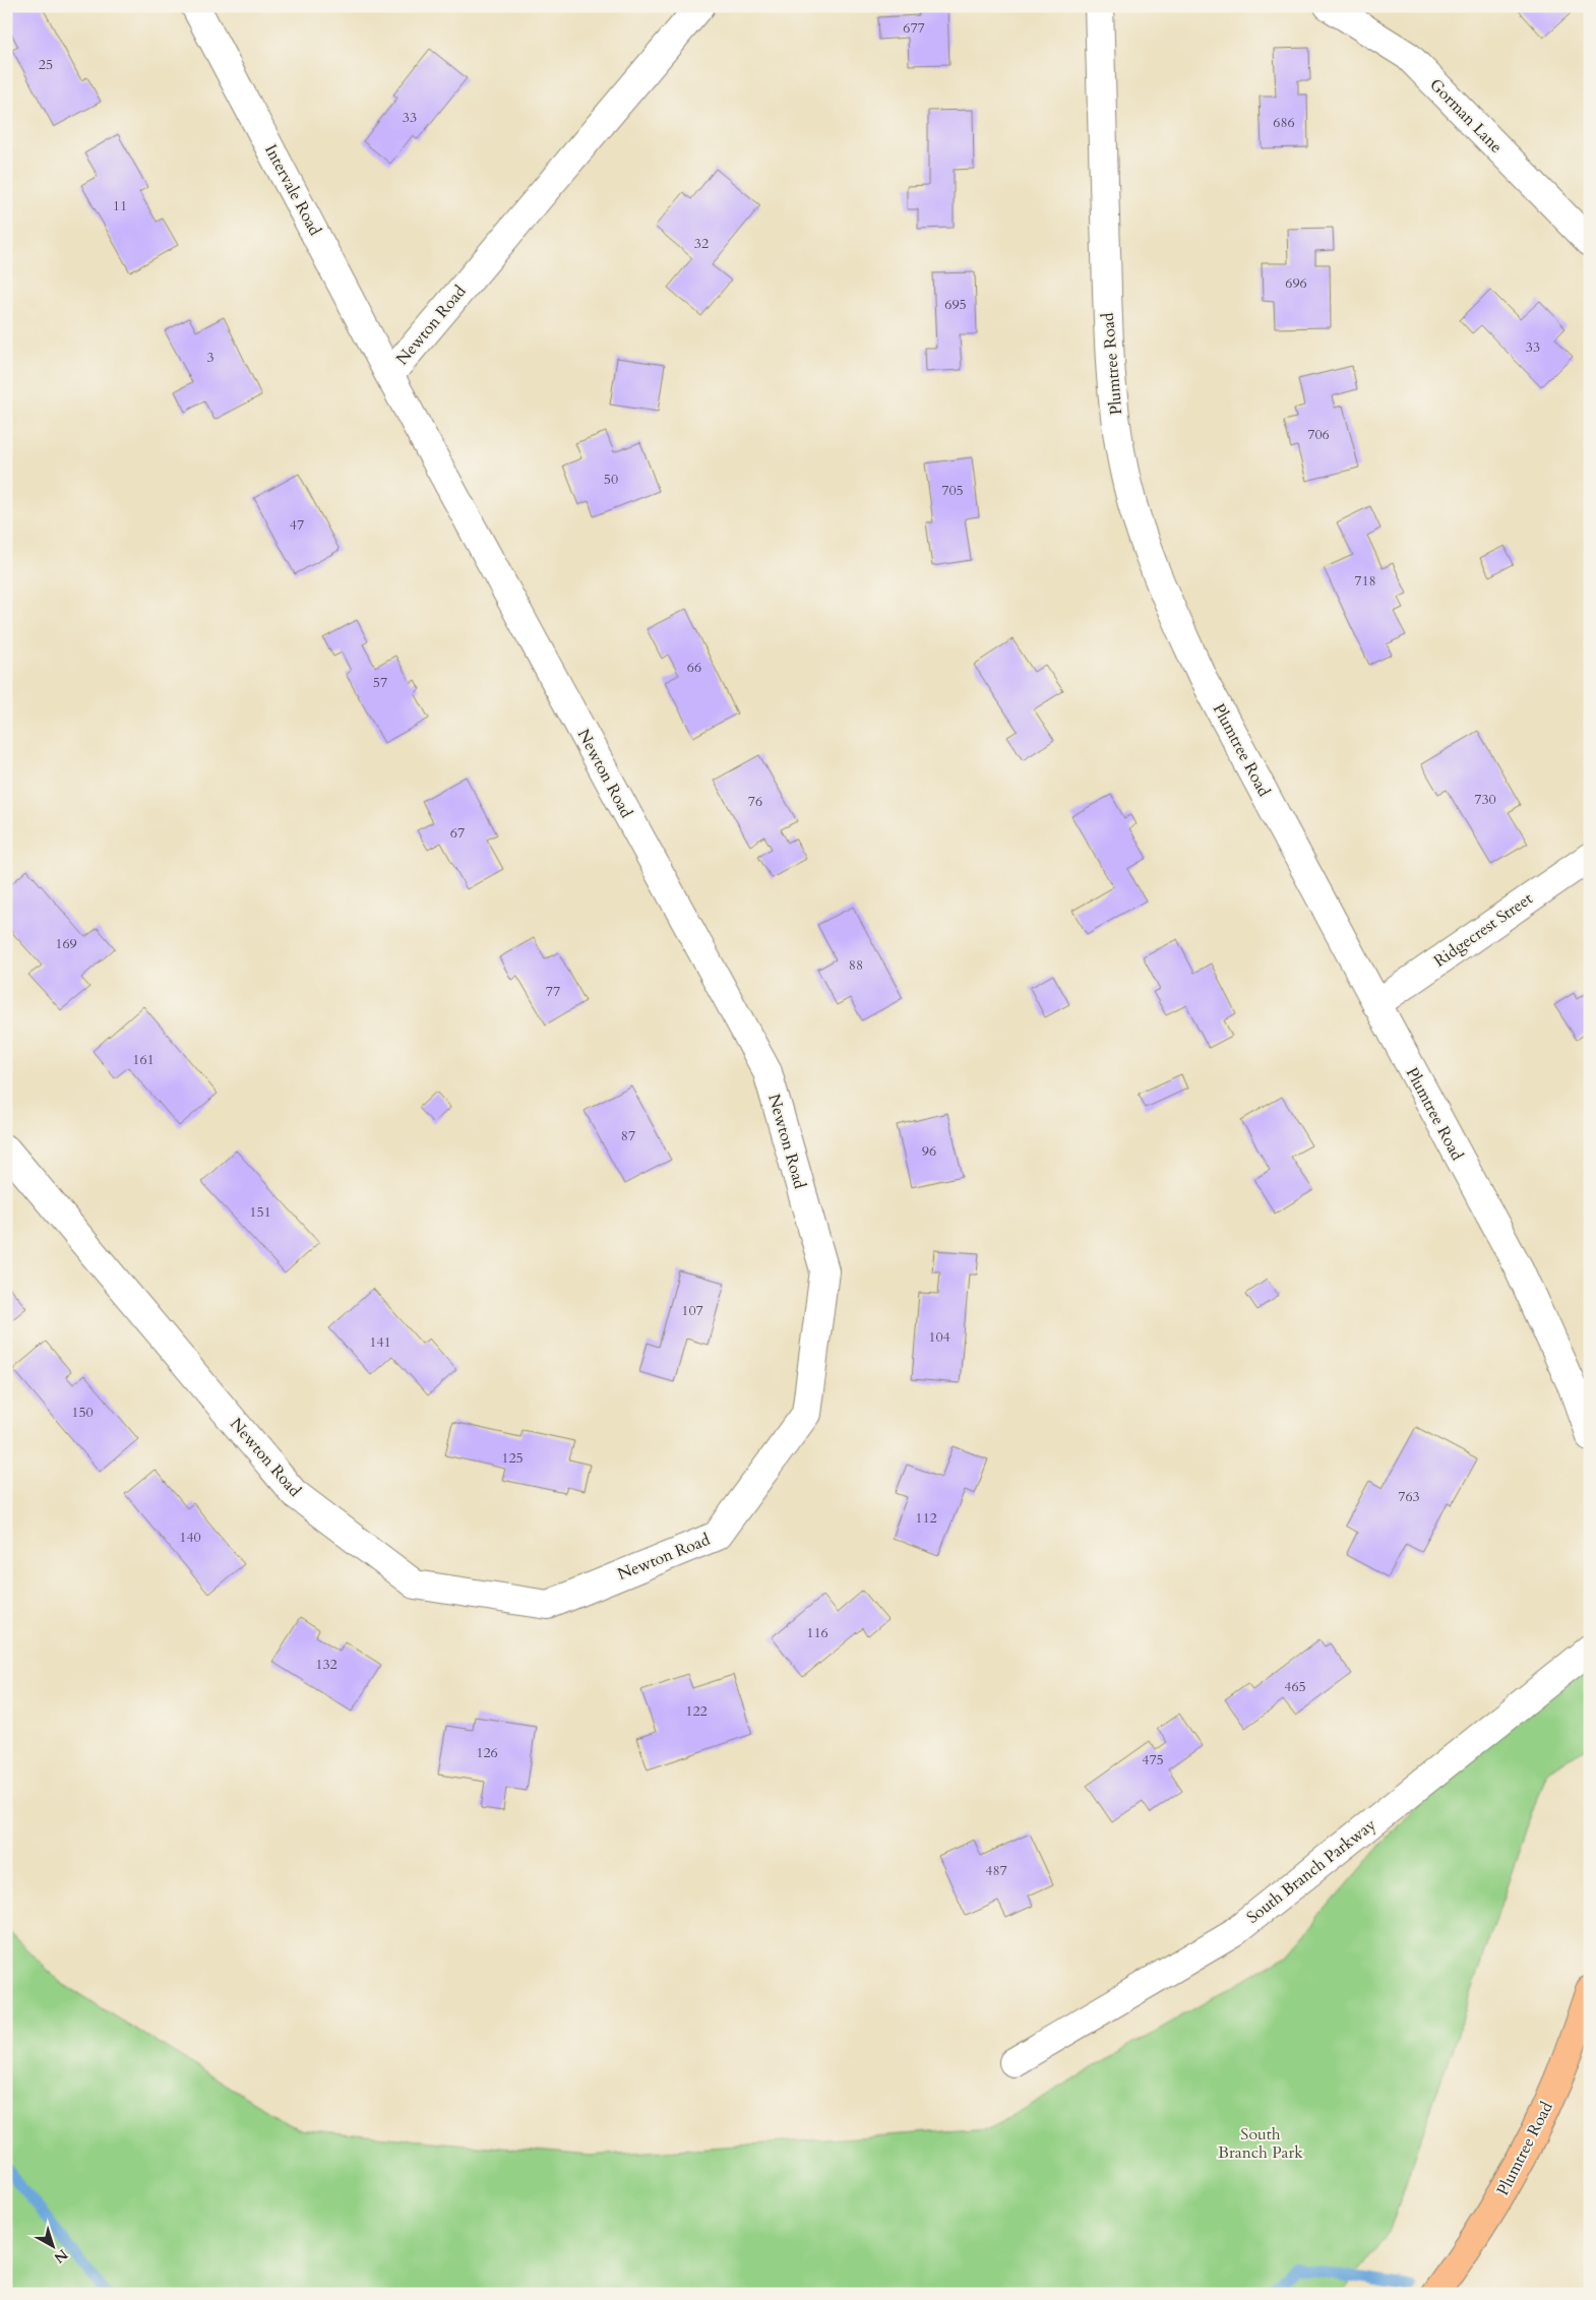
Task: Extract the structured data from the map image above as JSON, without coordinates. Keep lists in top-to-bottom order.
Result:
{
  "streets": {
    "main road": ["Plumtree Road"],
    "street": [
      "Gorman Lane",
      "Intervale Road",
      "Newton Road",
      "Ridgecrest Street",
      "South Branch Parkway"
    ]
  },
  "crossings": [
    ["Intervale Road", "Newton Road"],
    ["Plumtree Road", "Ridgecrest Street"]
  ],
  "parks": ["South Branch Park"],
  "house_numbers": [
    "677",
    "25",
    "33",
    "686",
    "11",
    "32",
    "696",
    "695",
    "33",
    "3",
    "706",
    "50",
    "705",
    "47",
    "718",
    "66",
    "57",
    "730",
    "76",
    "67",
    "169",
    "88",
    "77",
    "161",
    "87",
    "96",
    "151",
    "107",
    "104",
    "141",
    "150",
    "125",
    "763",
    "112",
    "140",
    "116",
    "132",
    "465",
    "122",
    "126",
    "475",
    "487"
  ],
  "north": "bottom right"
}
